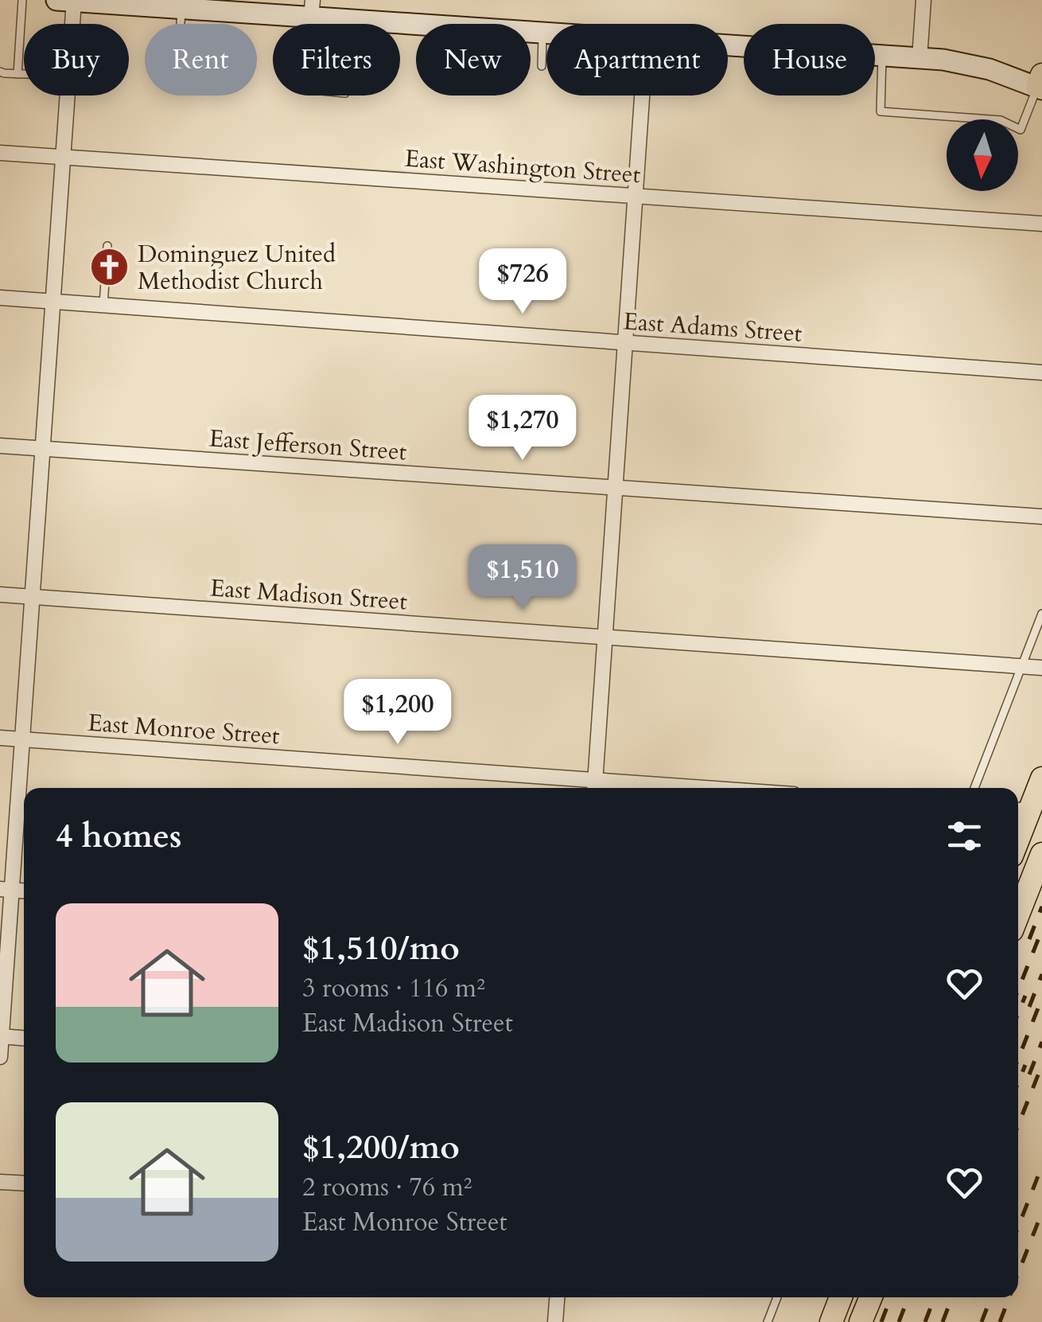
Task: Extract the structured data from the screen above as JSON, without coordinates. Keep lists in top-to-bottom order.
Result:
{
  "streets": {
    "street": [
      "East Washington Street",
      "East Adams Street",
      "East Jefferson Street",
      "East Madison Street",
      "East Monroe Street"
    ]
  },
  "places": {
    "church": ["Dominguez United Methodist Church"]
  },
  "north": "bottom",
  "page": {
    "chip": [
      "Buy",
      "Rent",
      "Filters",
      "New",
      "Apartment",
      "House"
    ],
    "price": [
      "$726",
      "$1,270",
      "$1,510",
      "$1,200"
    ],
    "heading": "4 homes",
    "list": [
      {
        "name": "$1,510/mo",
        "note": "3 rooms · 116 m² · East Madison Street"
      },
      {
        "name": "$1,200/mo",
        "note": "2 rooms · 76 m² · East Monroe Street"
      }
    ]
  }
}
